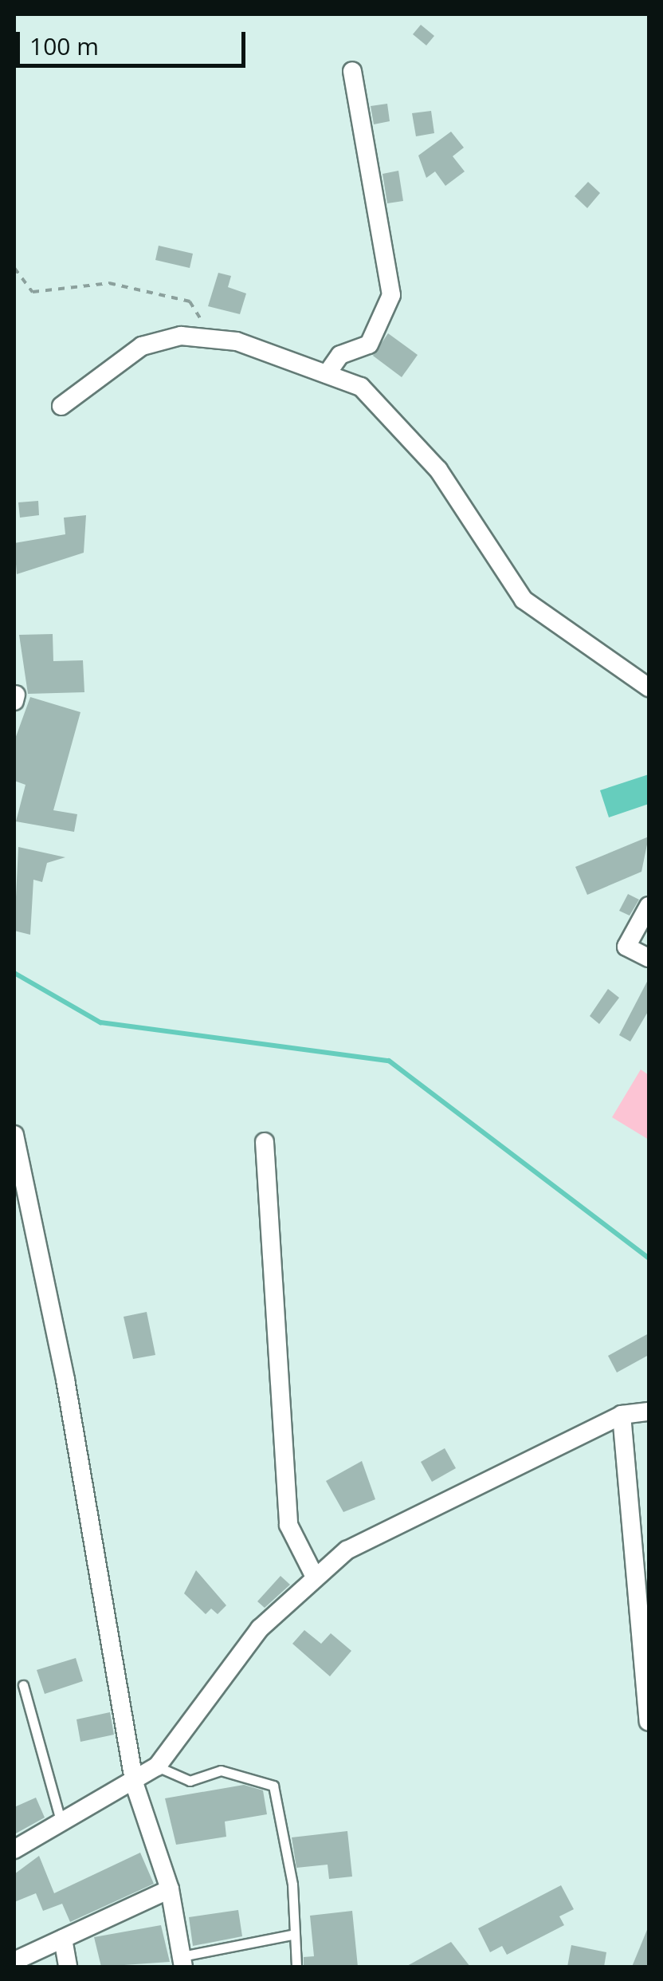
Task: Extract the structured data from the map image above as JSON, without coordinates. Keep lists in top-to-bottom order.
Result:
{
  "scale_bar": "100 m"
}
